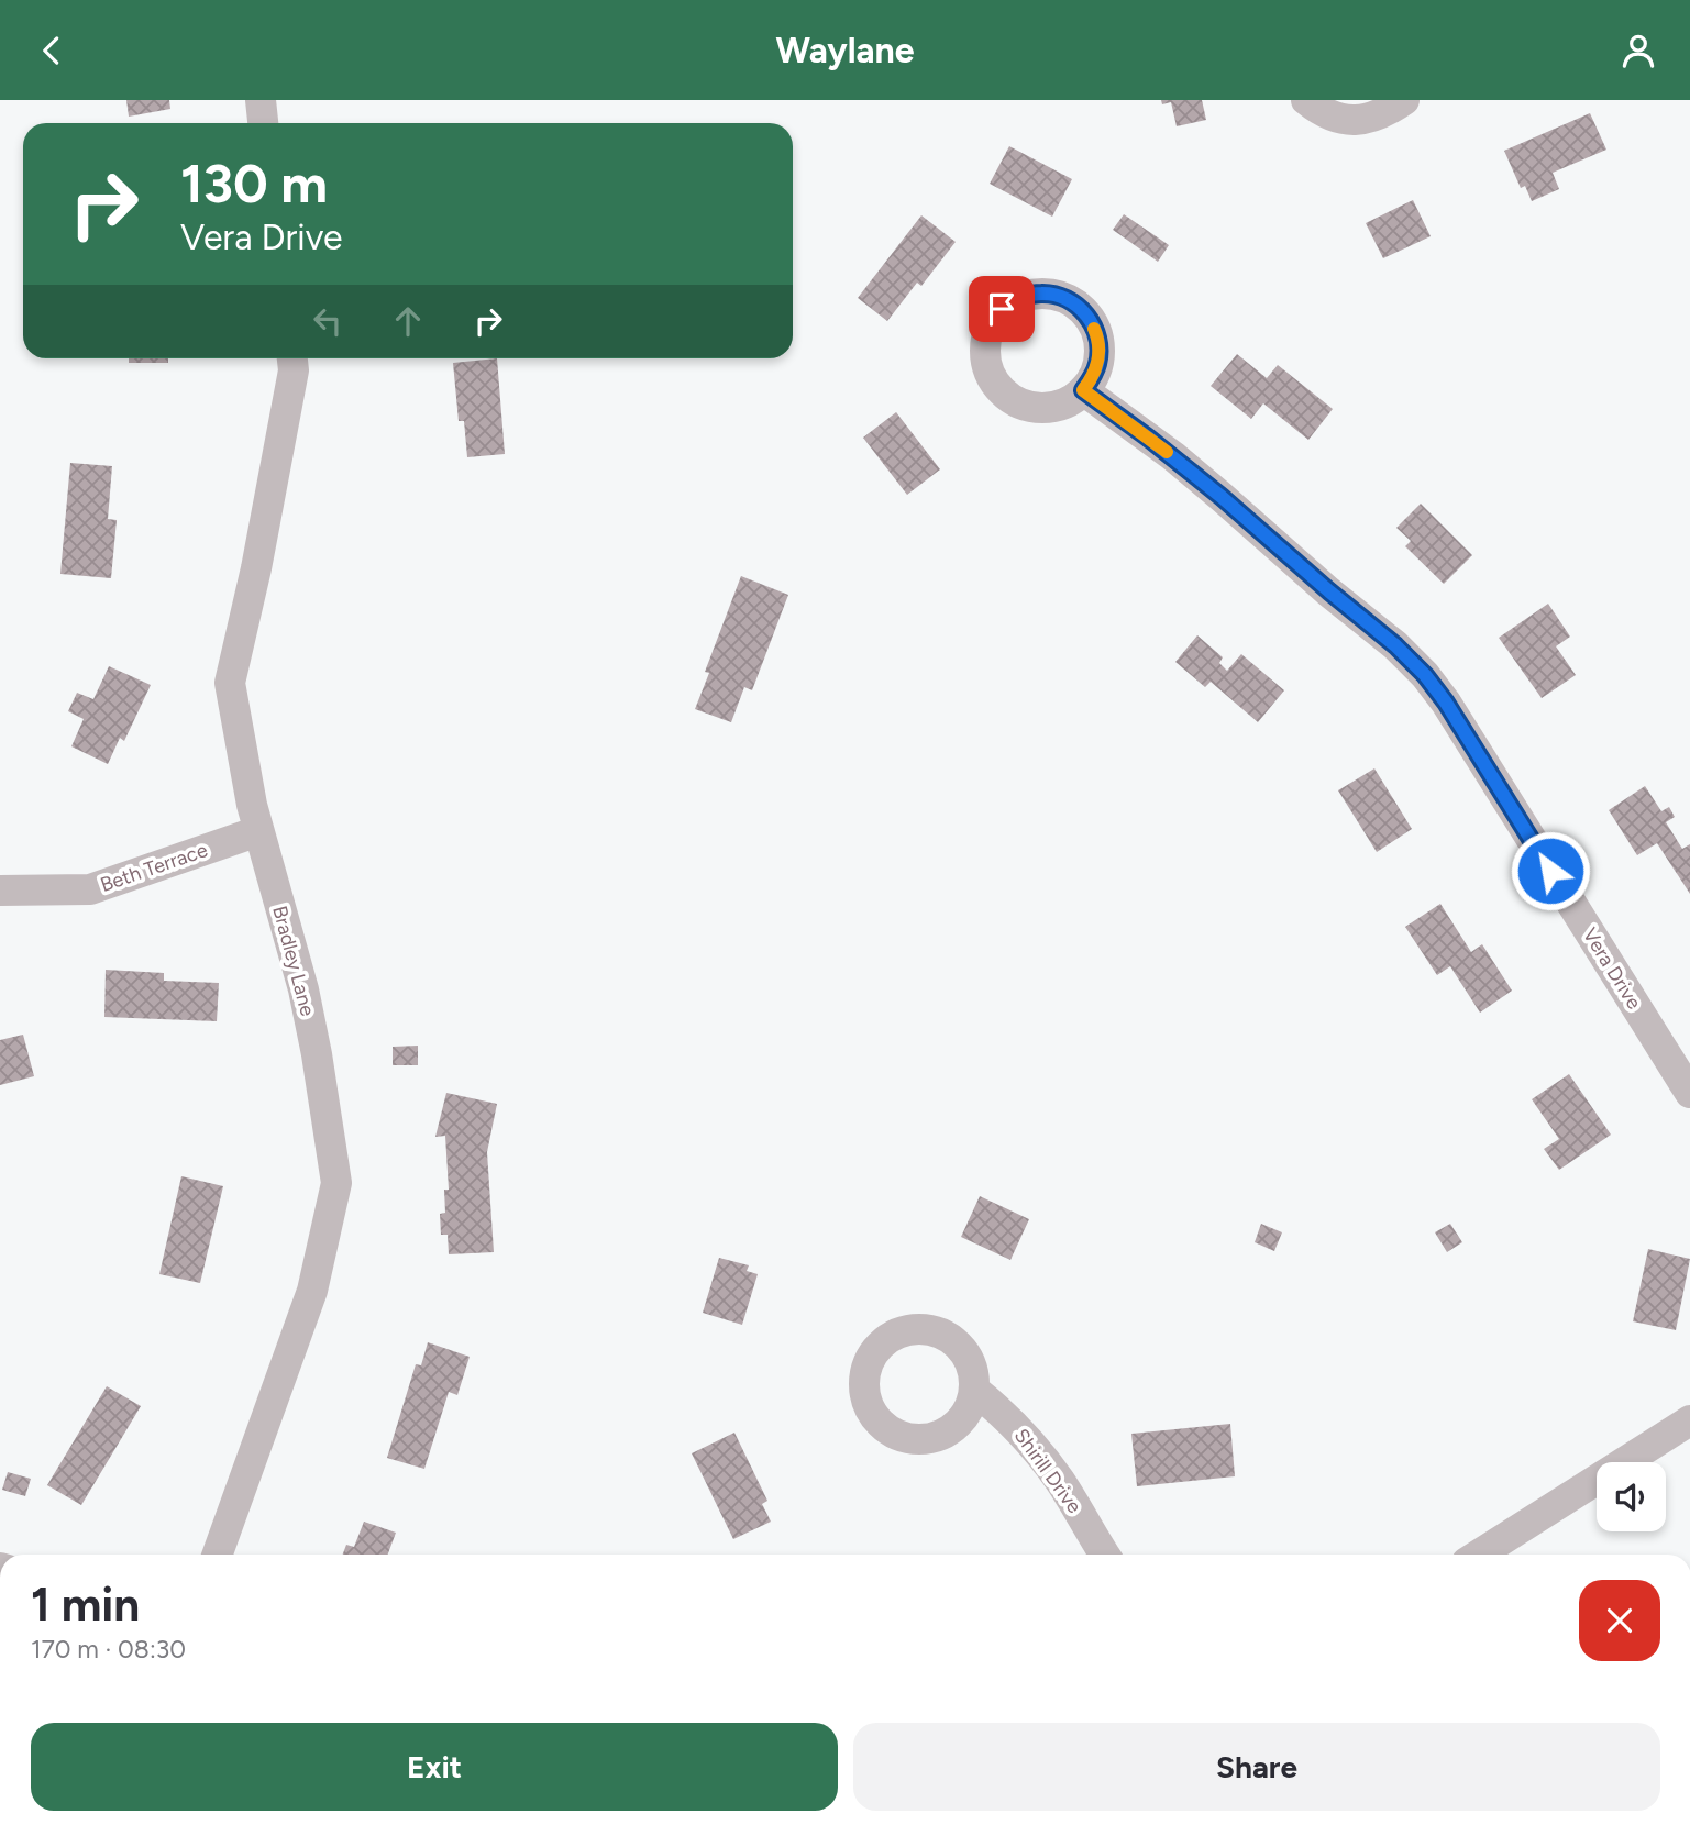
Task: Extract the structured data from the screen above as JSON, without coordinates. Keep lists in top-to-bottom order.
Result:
{
  "streets": {
    "street": [
      "Beth Terrace",
      "Bradley Lane",
      "Vera Drive",
      "Shirill Drive"
    ]
  },
  "crossings": [
    ["Beth Terrace", "Bradley Lane"]
  ],
  "page": {
    "header": "Waylane",
    "turn": ["130 m", "Vera Drive"],
    "heading": ["1 min", "170 m · 08:30"],
    "buttons": ["Exit", "Share"]
  }
}
